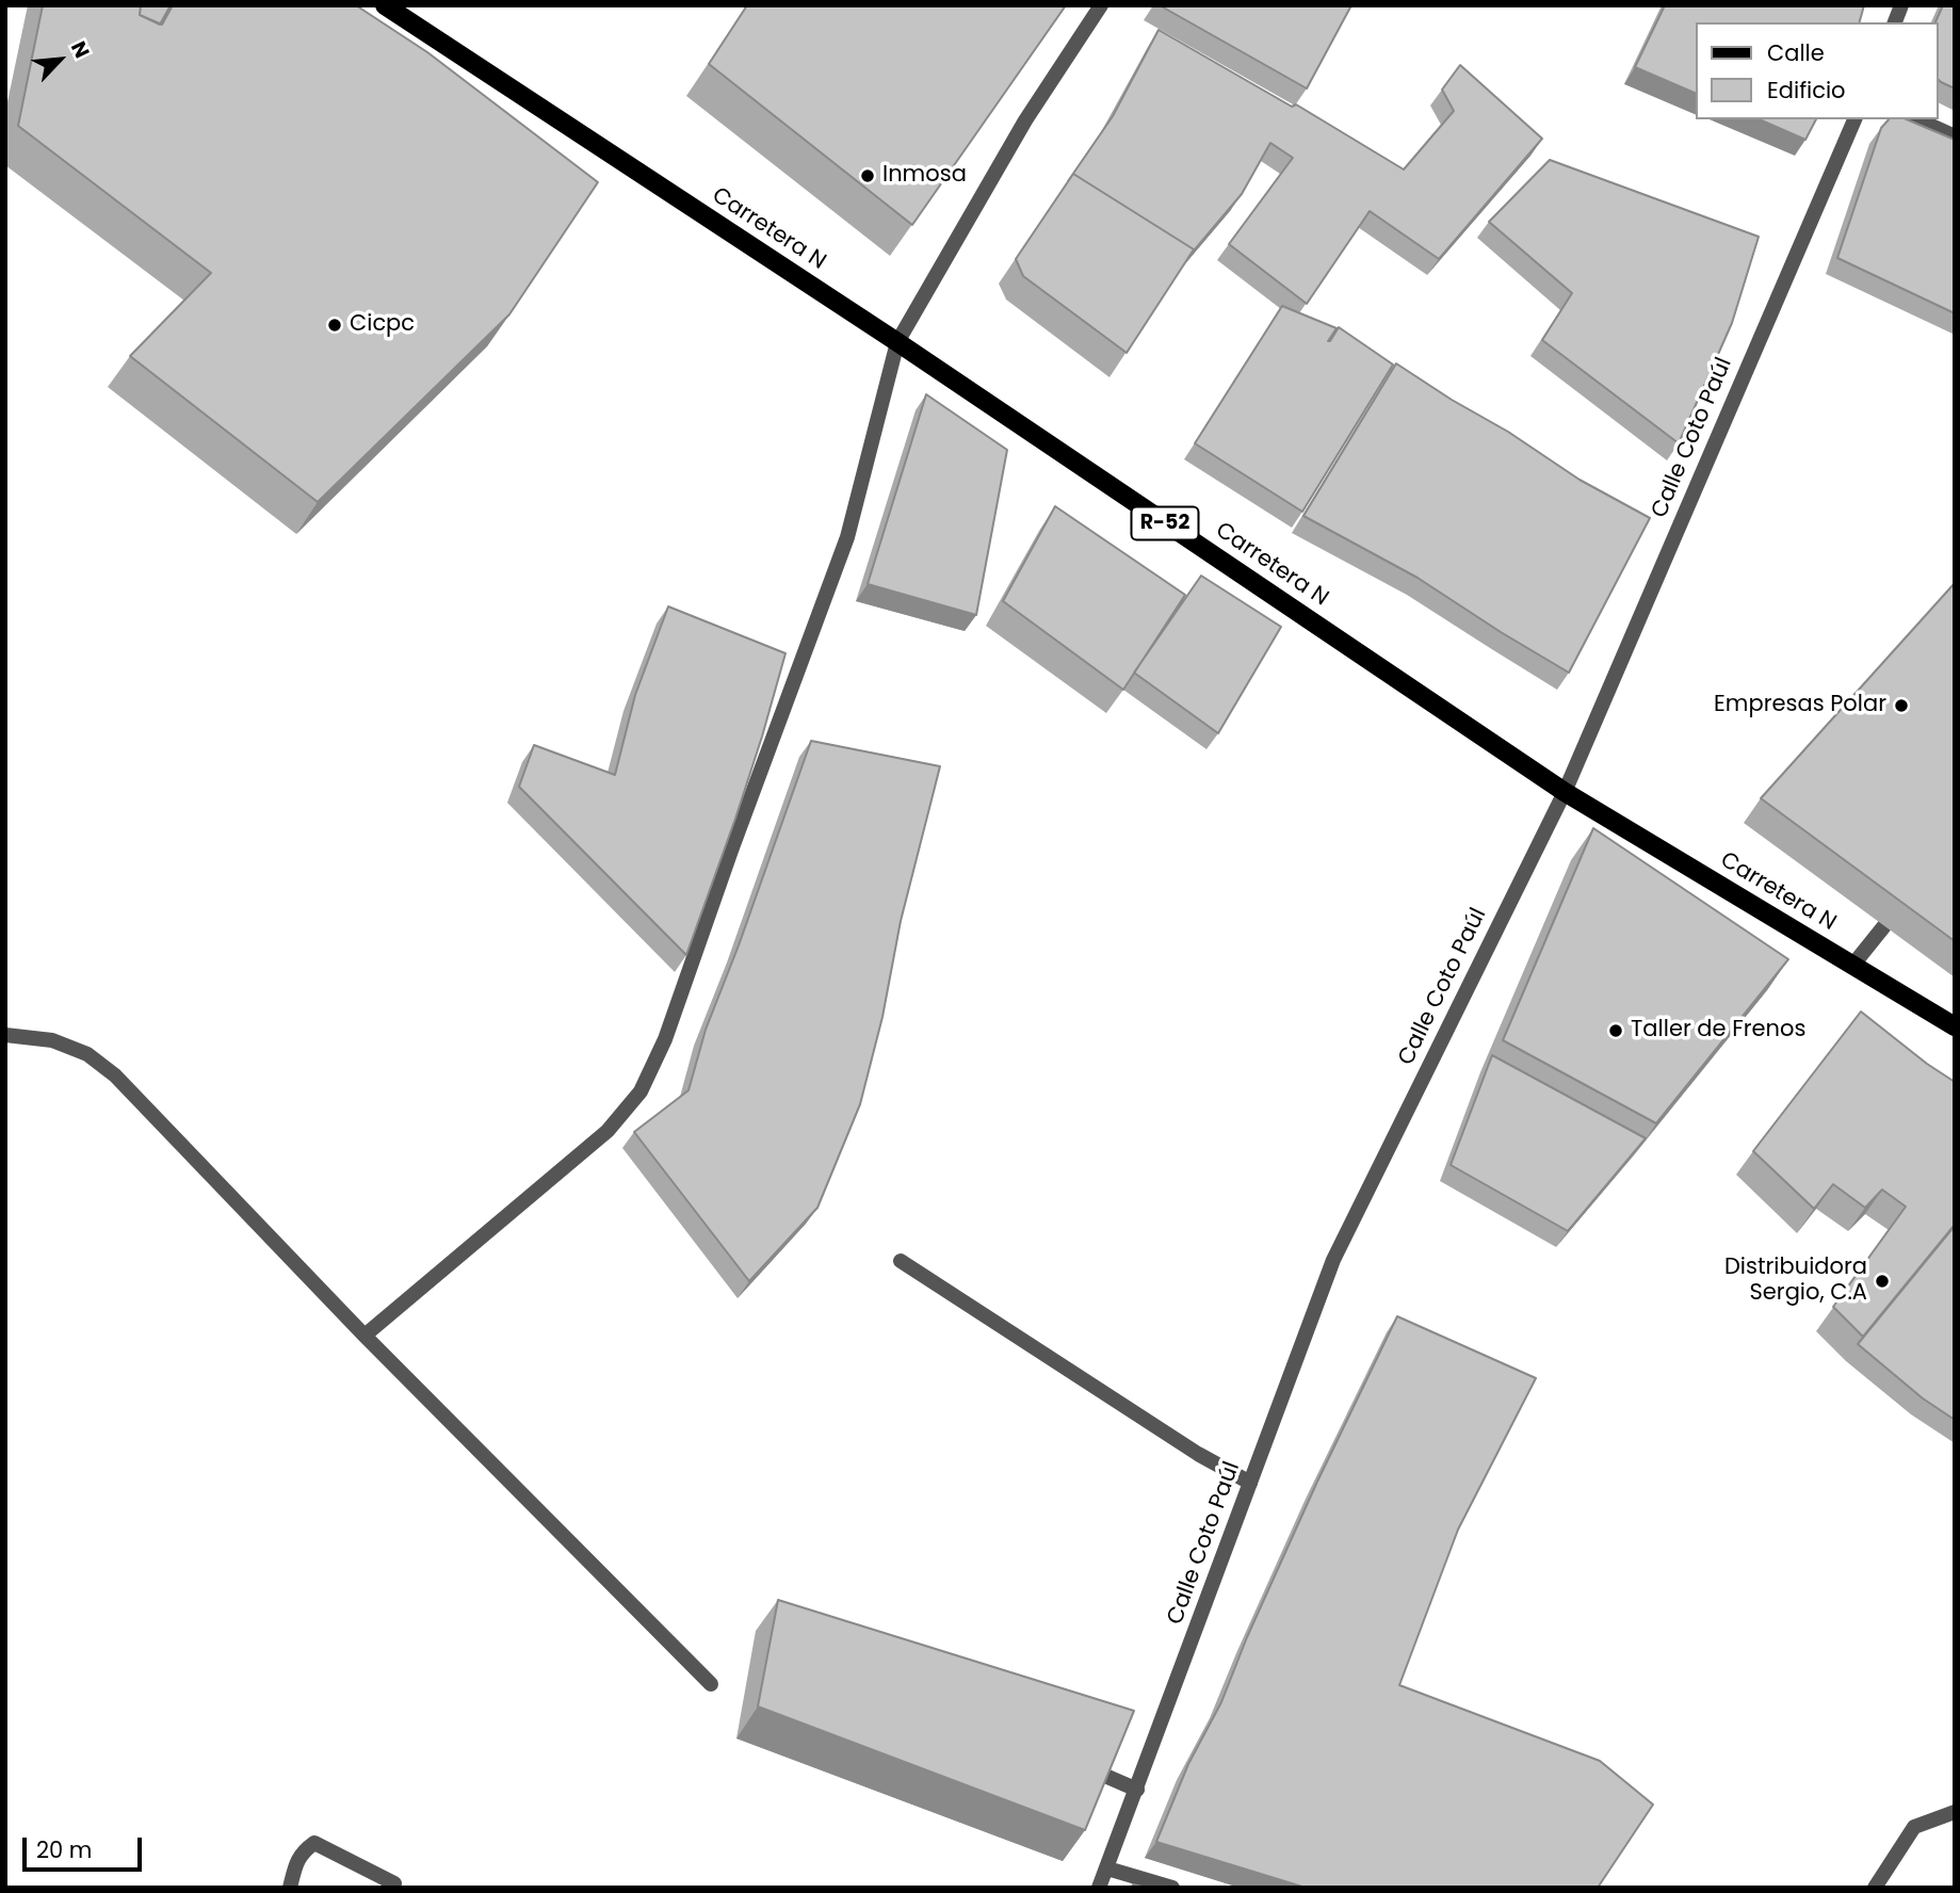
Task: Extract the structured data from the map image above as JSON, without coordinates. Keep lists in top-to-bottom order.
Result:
{
  "streets": {
    "main road": ["Carretera N", "R-52"],
    "street": ["Calle Coto Paúl"]
  },
  "crossings": [
    ["Carretera N", "Calle Coto Paúl"]
  ],
  "places": [
    "Inmosa",
    "Cicpc",
    "Empresas Polar",
    "Taller de Frenos",
    "Distribuidora Sergio, C.A"
  ],
  "legend": ["Calle", "Edificio"],
  "scale_bar": "20 m",
  "north": "top right"
}
